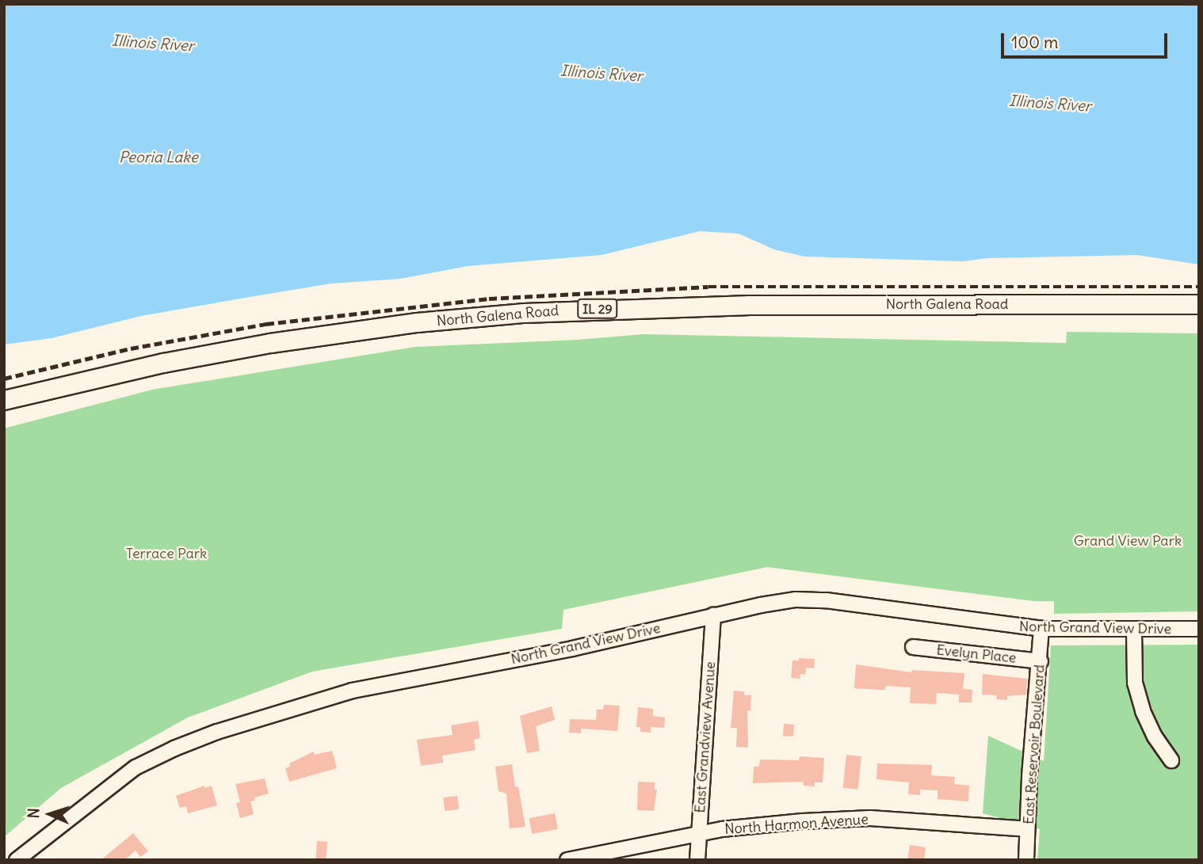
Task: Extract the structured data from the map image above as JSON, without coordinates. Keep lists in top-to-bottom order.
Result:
{
  "streets": {
    "main road": ["North Galena Road", "IL 29"],
    "street": [
      "North Grand View Drive",
      "Evelyn Place",
      "East Grandview Avenue",
      "East Reservoir Boulevard",
      "North Harmon Avenue"
    ]
  },
  "crossings": [
    ["North Grand View Drive", "East Grandview Avenue"],
    ["North Grand View Drive", "East Reservoir Boulevard"],
    ["Evelyn Place", "East Reservoir Boulevard"],
    ["East Grandview Avenue", "North Harmon Avenue"],
    ["East Reservoir Boulevard", "North Harmon Avenue"]
  ],
  "water": ["Illinois River", "Peoria Lake"],
  "parks": ["Grand View Park", "Terrace Park"],
  "scale_bar": "100 m",
  "north": "left"
}
